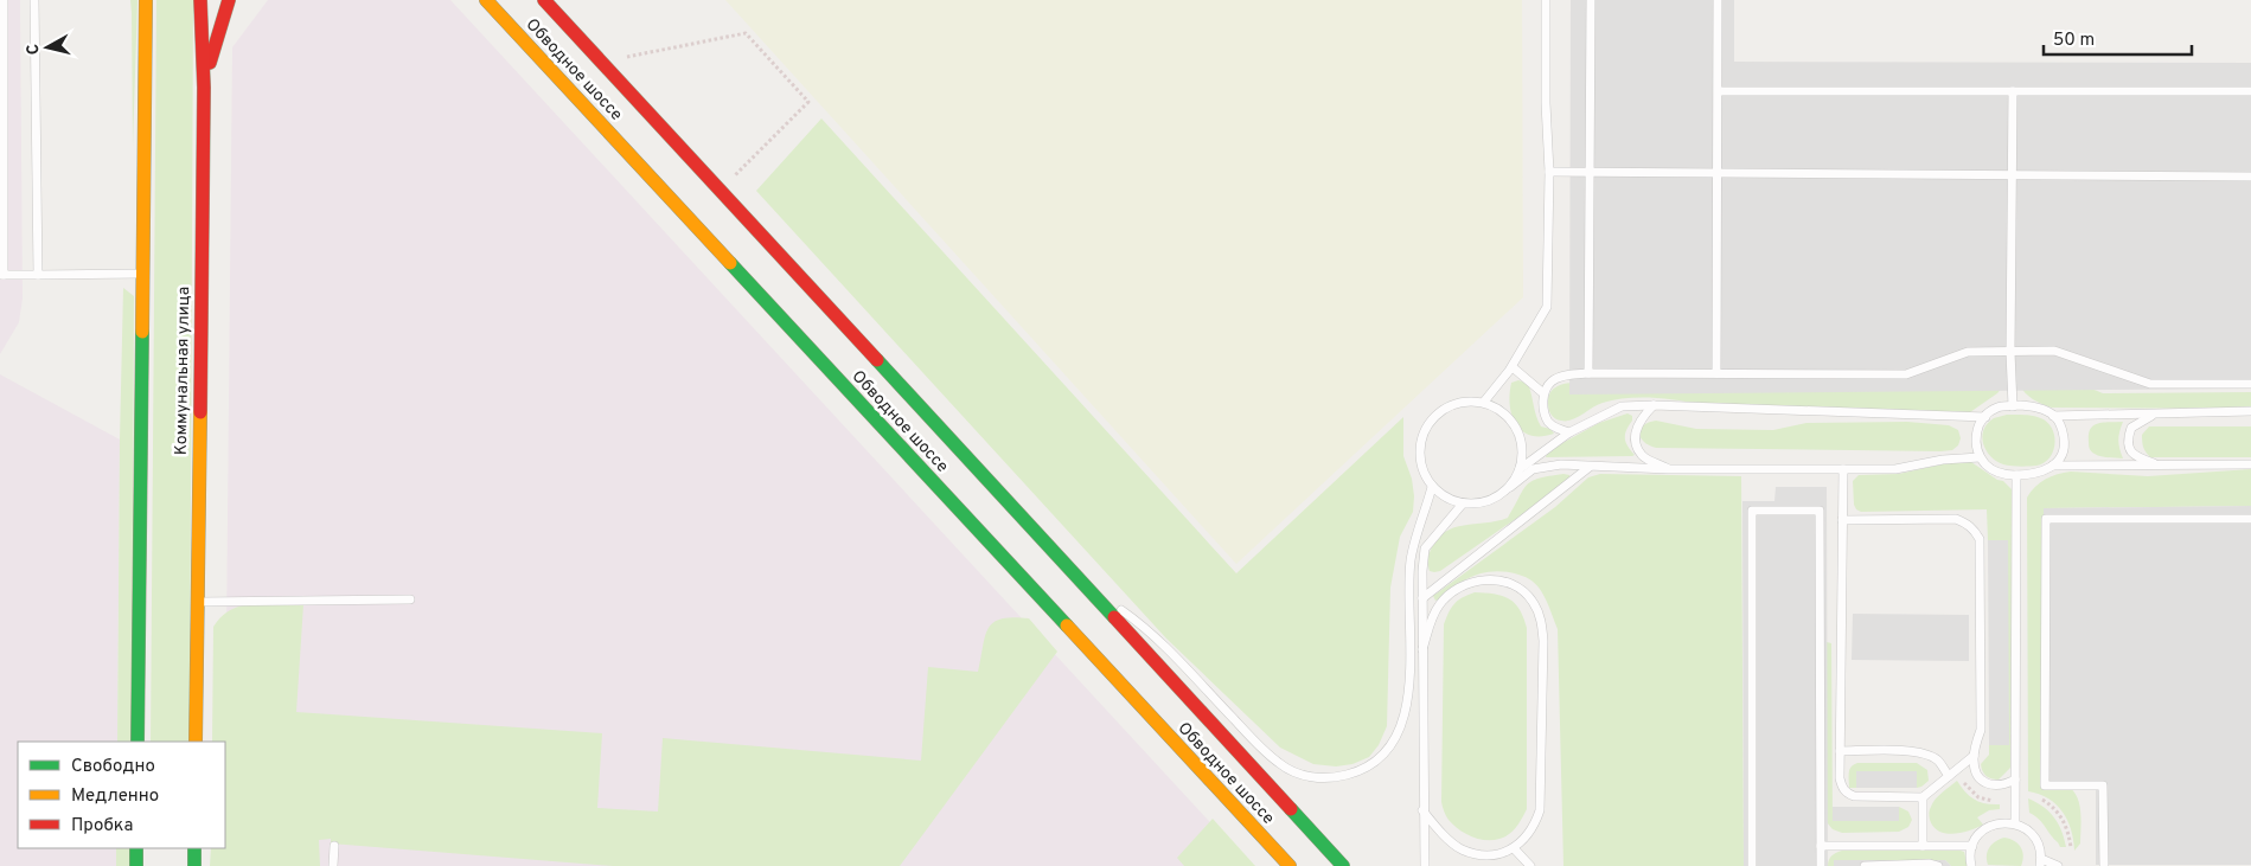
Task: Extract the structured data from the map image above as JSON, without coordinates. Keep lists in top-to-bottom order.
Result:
{
  "streets": {
    "main road": ["Обводное шоссе", "Коммунальная улица"]
  },
  "legend": ["Свободно", "Медленно", "Пробка"],
  "scale_bar": "50 m",
  "north": "left"
}
